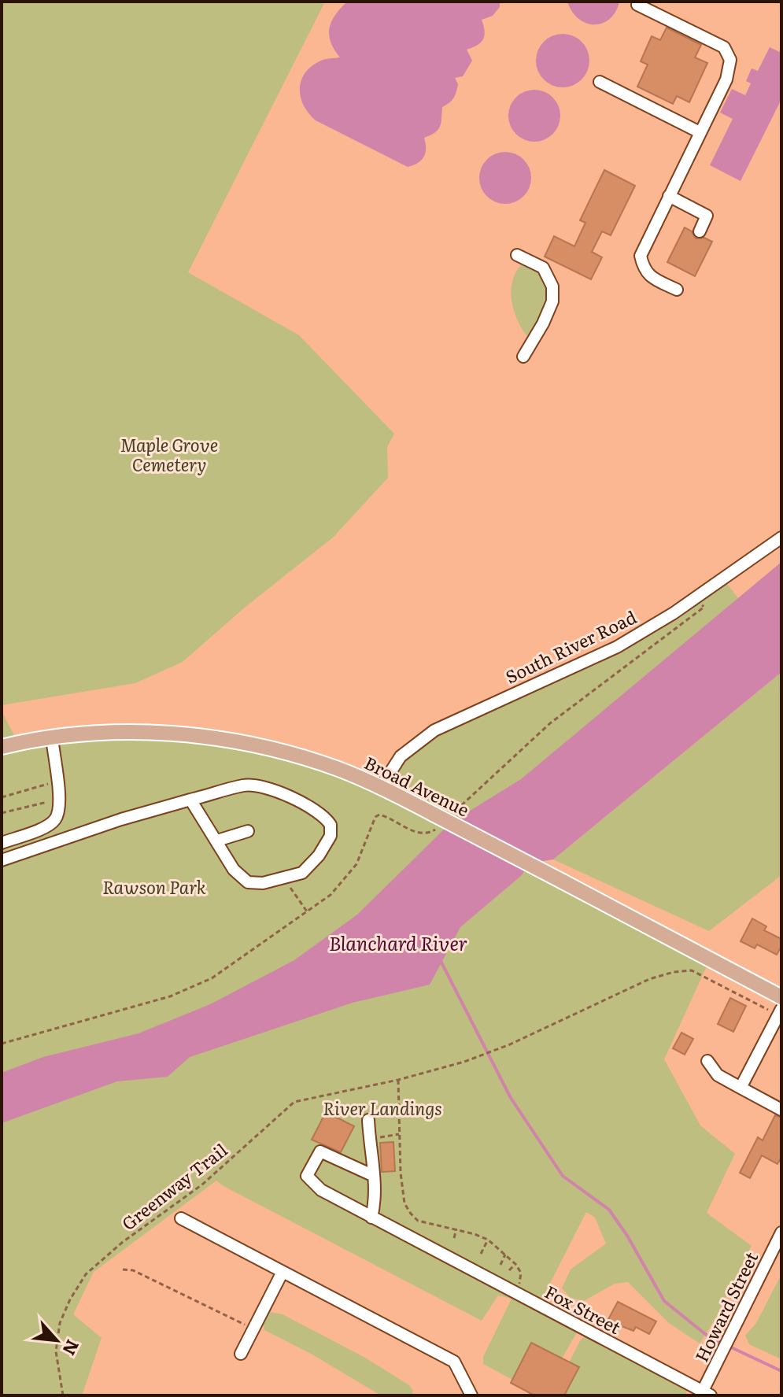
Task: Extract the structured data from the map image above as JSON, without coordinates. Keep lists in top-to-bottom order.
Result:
{
  "streets": {
    "main road": ["Broad Avenue"],
    "street": ["South River Road", "Howard Street", "Fox Street"],
    "path": ["Greenway Trail"]
  },
  "crossings": [
    ["South River Road", "Broad Avenue"],
    ["Howard Street", "Fox Street"]
  ],
  "water": ["Blanchard River"],
  "parks": ["Maple Grove Cemetery", "Rawson Park", "River Landings"],
  "north": "bottom right"
}
